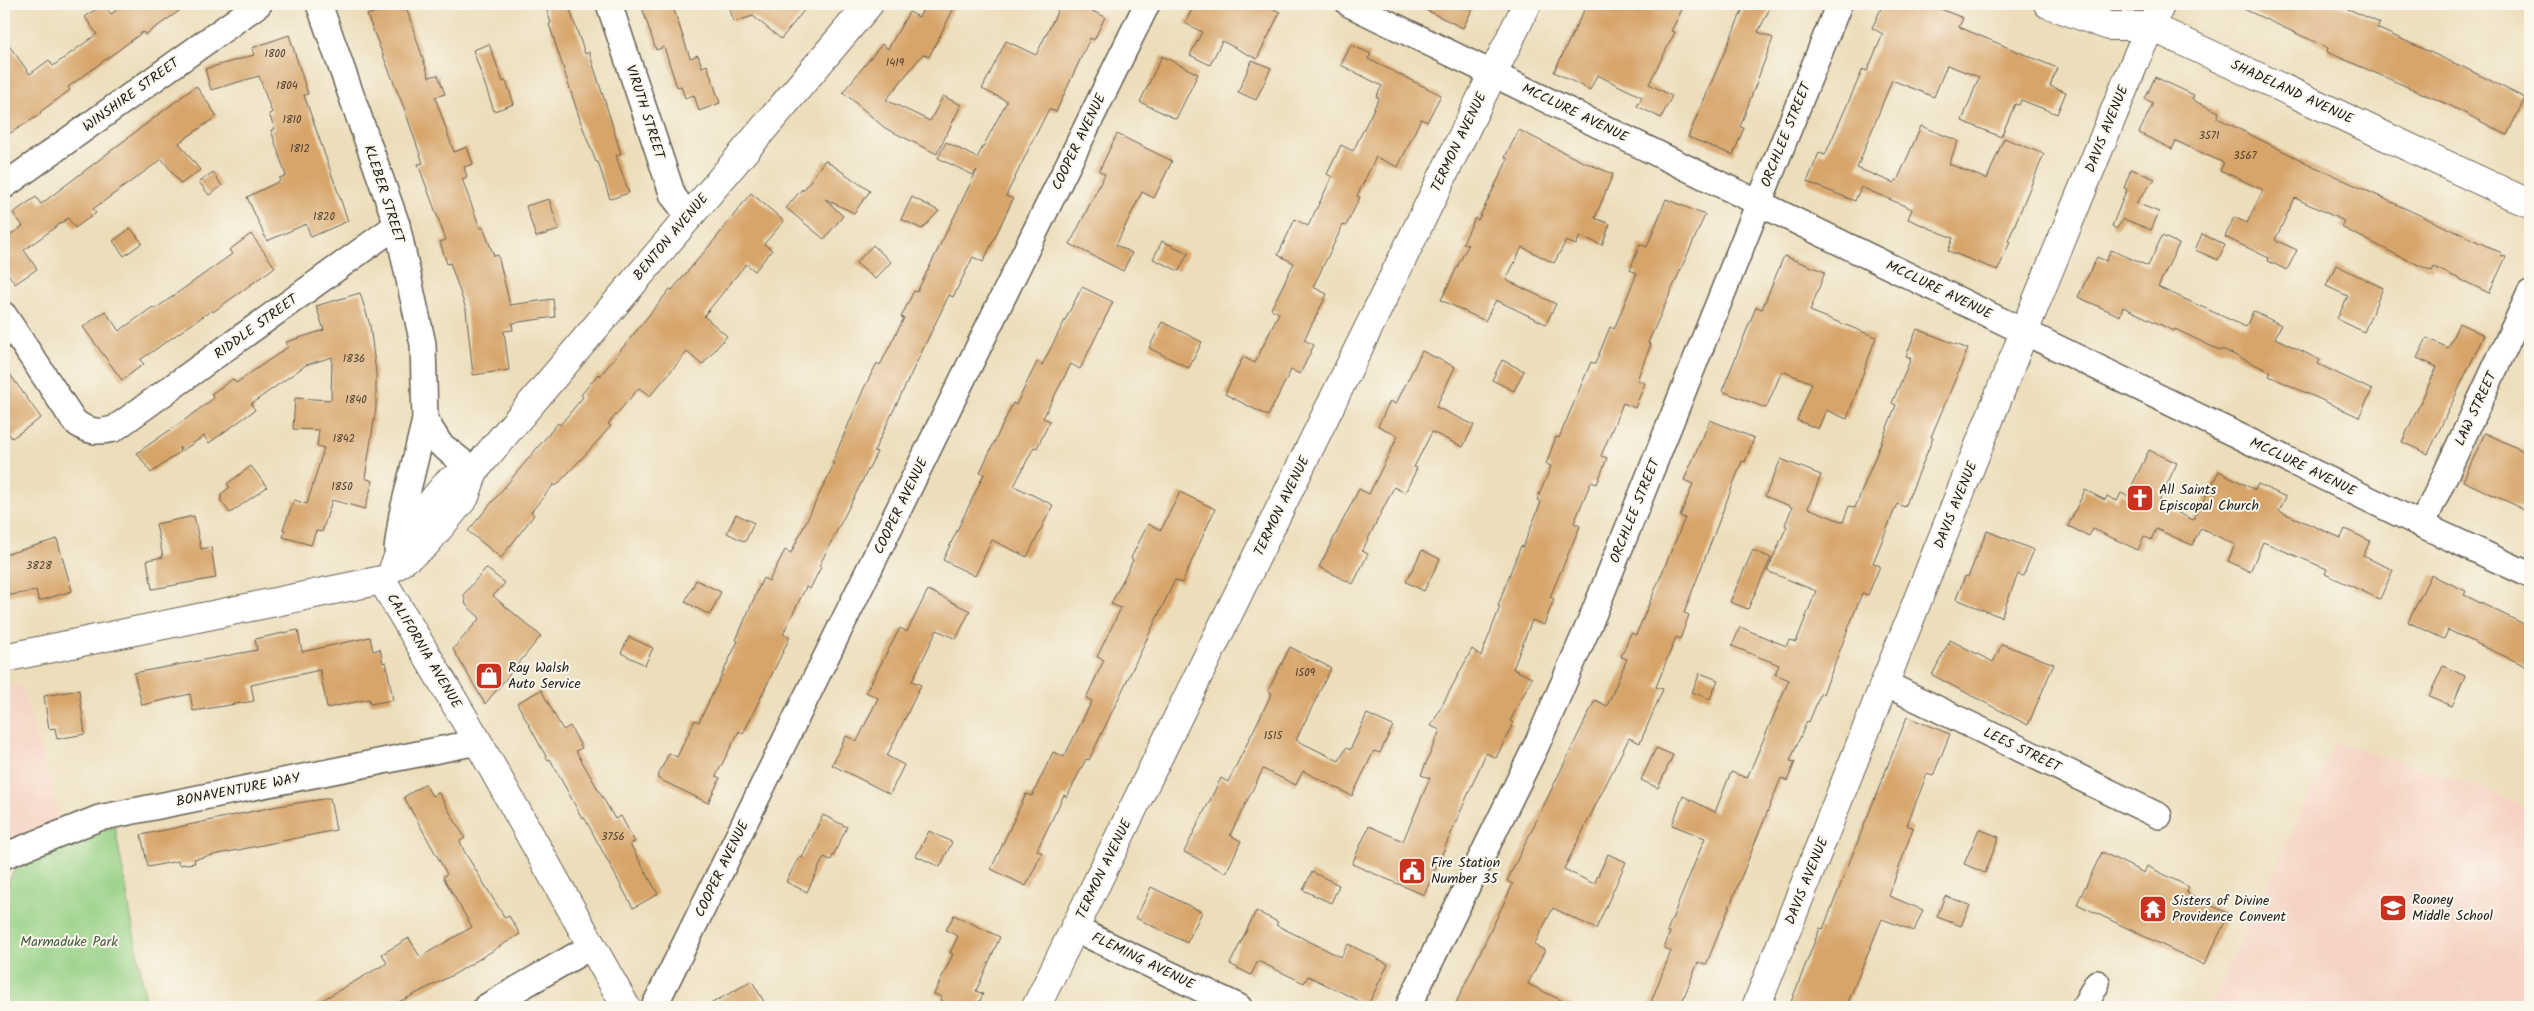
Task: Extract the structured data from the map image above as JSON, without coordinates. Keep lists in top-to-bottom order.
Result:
{
  "streets": {
    "street": [
      "SHADELAND AVENUE",
      "WINSHIRE STREET",
      "VIRUTH STREET",
      "MCCLURE AVENUE",
      "DAVIS AVENUE",
      "ORCHLEE STREET",
      "COOPER AVENUE",
      "TERMON AVENUE",
      "KLEBER STREET",
      "BENTON AVENUE",
      "RIDDLE STREET",
      "LAW STREET",
      "CALIFORNIA AVENUE",
      "LEES STREET",
      "BONAVENTURE WAY",
      "FLEMING AVENUE"
    ]
  },
  "crossings": [
    ["SHADELAND AVENUE", "DAVIS AVENUE"],
    ["VIRUTH STREET", "BENTON AVENUE"],
    ["MCCLURE AVENUE", "DAVIS AVENUE"],
    ["MCCLURE AVENUE", "ORCHLEE STREET"],
    ["MCCLURE AVENUE", "TERMON AVENUE"],
    ["MCCLURE AVENUE", "LAW STREET"],
    ["DAVIS AVENUE", "LEES STREET"],
    ["TERMON AVENUE", "FLEMING AVENUE"],
    ["KLEBER STREET", "BENTON AVENUE"],
    ["KLEBER STREET", "RIDDLE STREET"],
    ["KLEBER STREET", "CALIFORNIA AVENUE"],
    ["BENTON AVENUE", "CALIFORNIA AVENUE"],
    ["CALIFORNIA AVENUE", "BONAVENTURE WAY"]
  ],
  "parks": ["Marmaduke Park"],
  "places": {
    "church": ["All Saints Episcopal Church"],
    "shop": ["Ray Walsh Auto Service"],
    "public building": ["Fire Station Number 35"],
    "school or university": ["Rooney Middle School"],
    "temple": ["Sisters of Divine Providence Convent"]
  },
  "house_numbers": [
    "1800",
    "1419",
    "1804",
    "1810",
    "3571",
    "1812",
    "3567",
    "1820",
    "1836",
    "1840",
    "1842",
    "1850",
    "3828",
    "1509",
    "1515",
    "3756"
  ]
}
